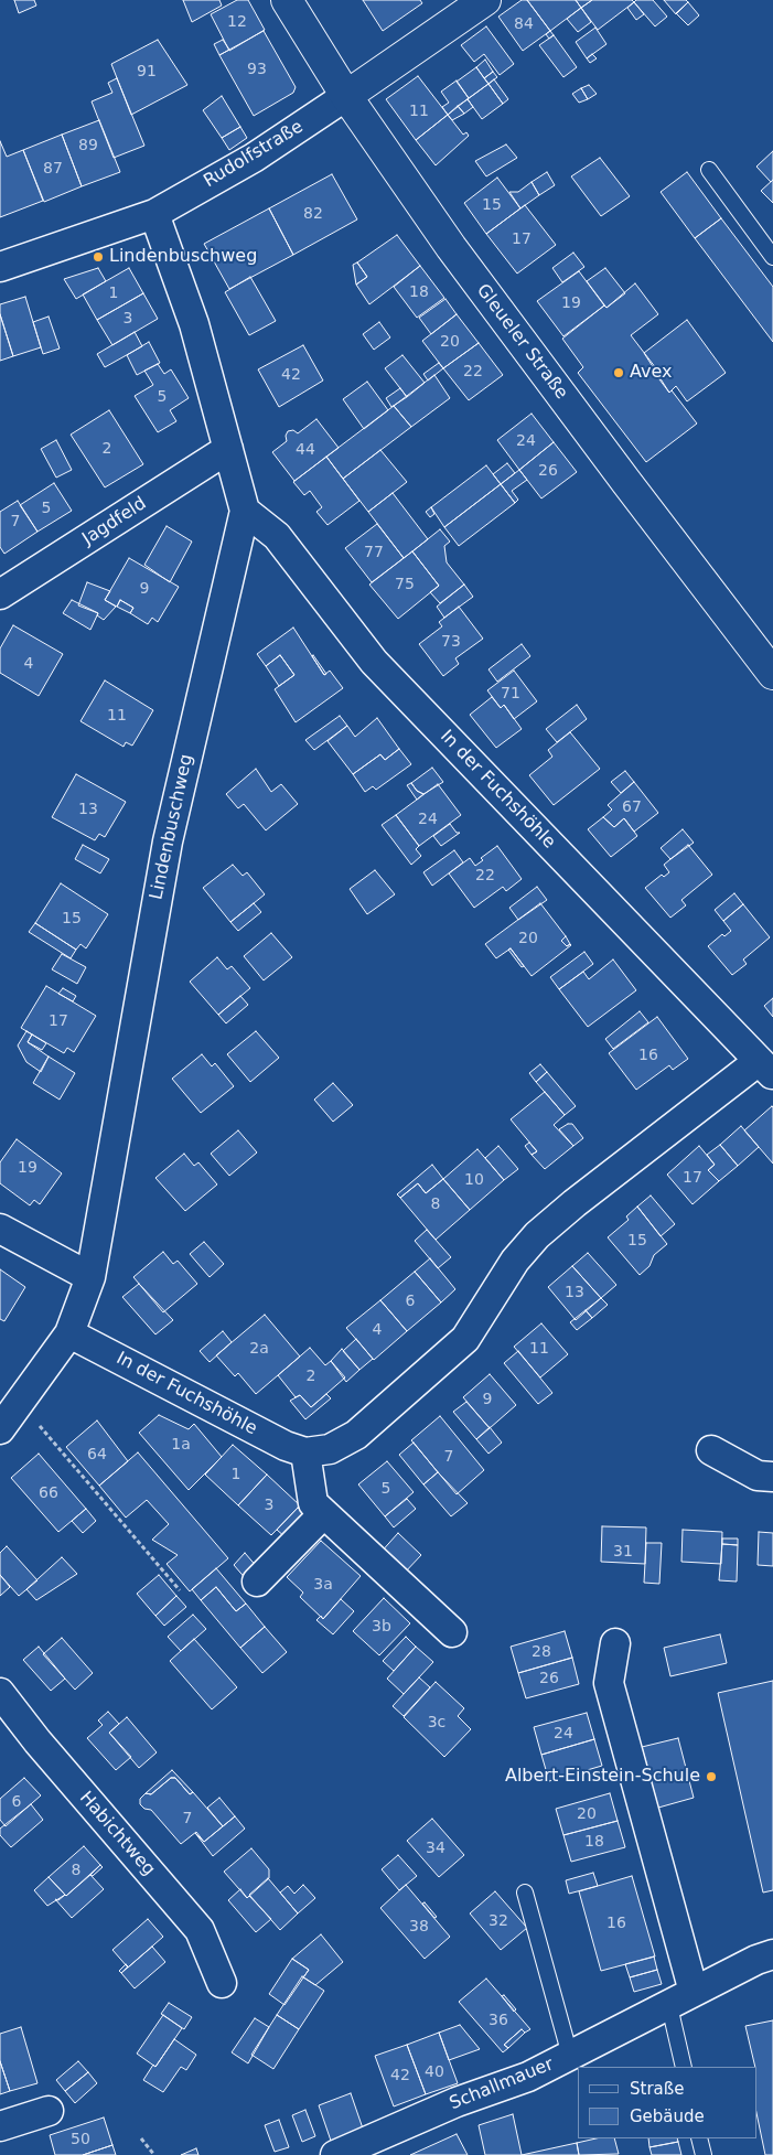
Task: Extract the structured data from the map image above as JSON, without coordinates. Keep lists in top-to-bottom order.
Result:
{
  "streets": {
    "street": [
      "Rudolfstraße",
      "Gleueler Straße",
      "Jagdfeld",
      "In der Fuchshöhle",
      "Lindenbuschweg",
      "Habichtweg",
      "Schallmauer"
    ]
  },
  "crossings": [
    ["Rudolfstraße", "Gleueler Straße"],
    ["Rudolfstraße", "Lindenbuschweg"],
    ["Jagdfeld", "Lindenbuschweg"],
    ["In der Fuchshöhle", "Lindenbuschweg"]
  ],
  "places": ["Lindenbuschweg", "Avex", "Albert-Einstein-Schule"],
  "house_numbers": [
    "12",
    "84",
    "93",
    "91",
    "11",
    "89",
    "87",
    "15",
    "82",
    "17",
    "18",
    "1",
    "19",
    "3",
    "20",
    "22",
    "42",
    "5",
    "24",
    "2",
    "44",
    "26",
    "5",
    "7",
    "77",
    "75",
    "9",
    "73",
    "4",
    "71",
    "11",
    "67",
    "13",
    "24",
    "22",
    "15",
    "20",
    "17",
    "16",
    "19",
    "17",
    "10",
    "8",
    "15",
    "13",
    "6",
    "4",
    "2a",
    "11",
    "2",
    "9",
    "1a",
    "64",
    "7",
    "1",
    "5",
    "66",
    "3",
    "31",
    "3a",
    "3b",
    "28",
    "26",
    "3c",
    "24",
    "6",
    "20",
    "7",
    "18",
    "34",
    "8",
    "32",
    "16",
    "38",
    "36",
    "40",
    "42",
    "50"
  ],
  "legend": ["Straße", "Gebäude"]
}
